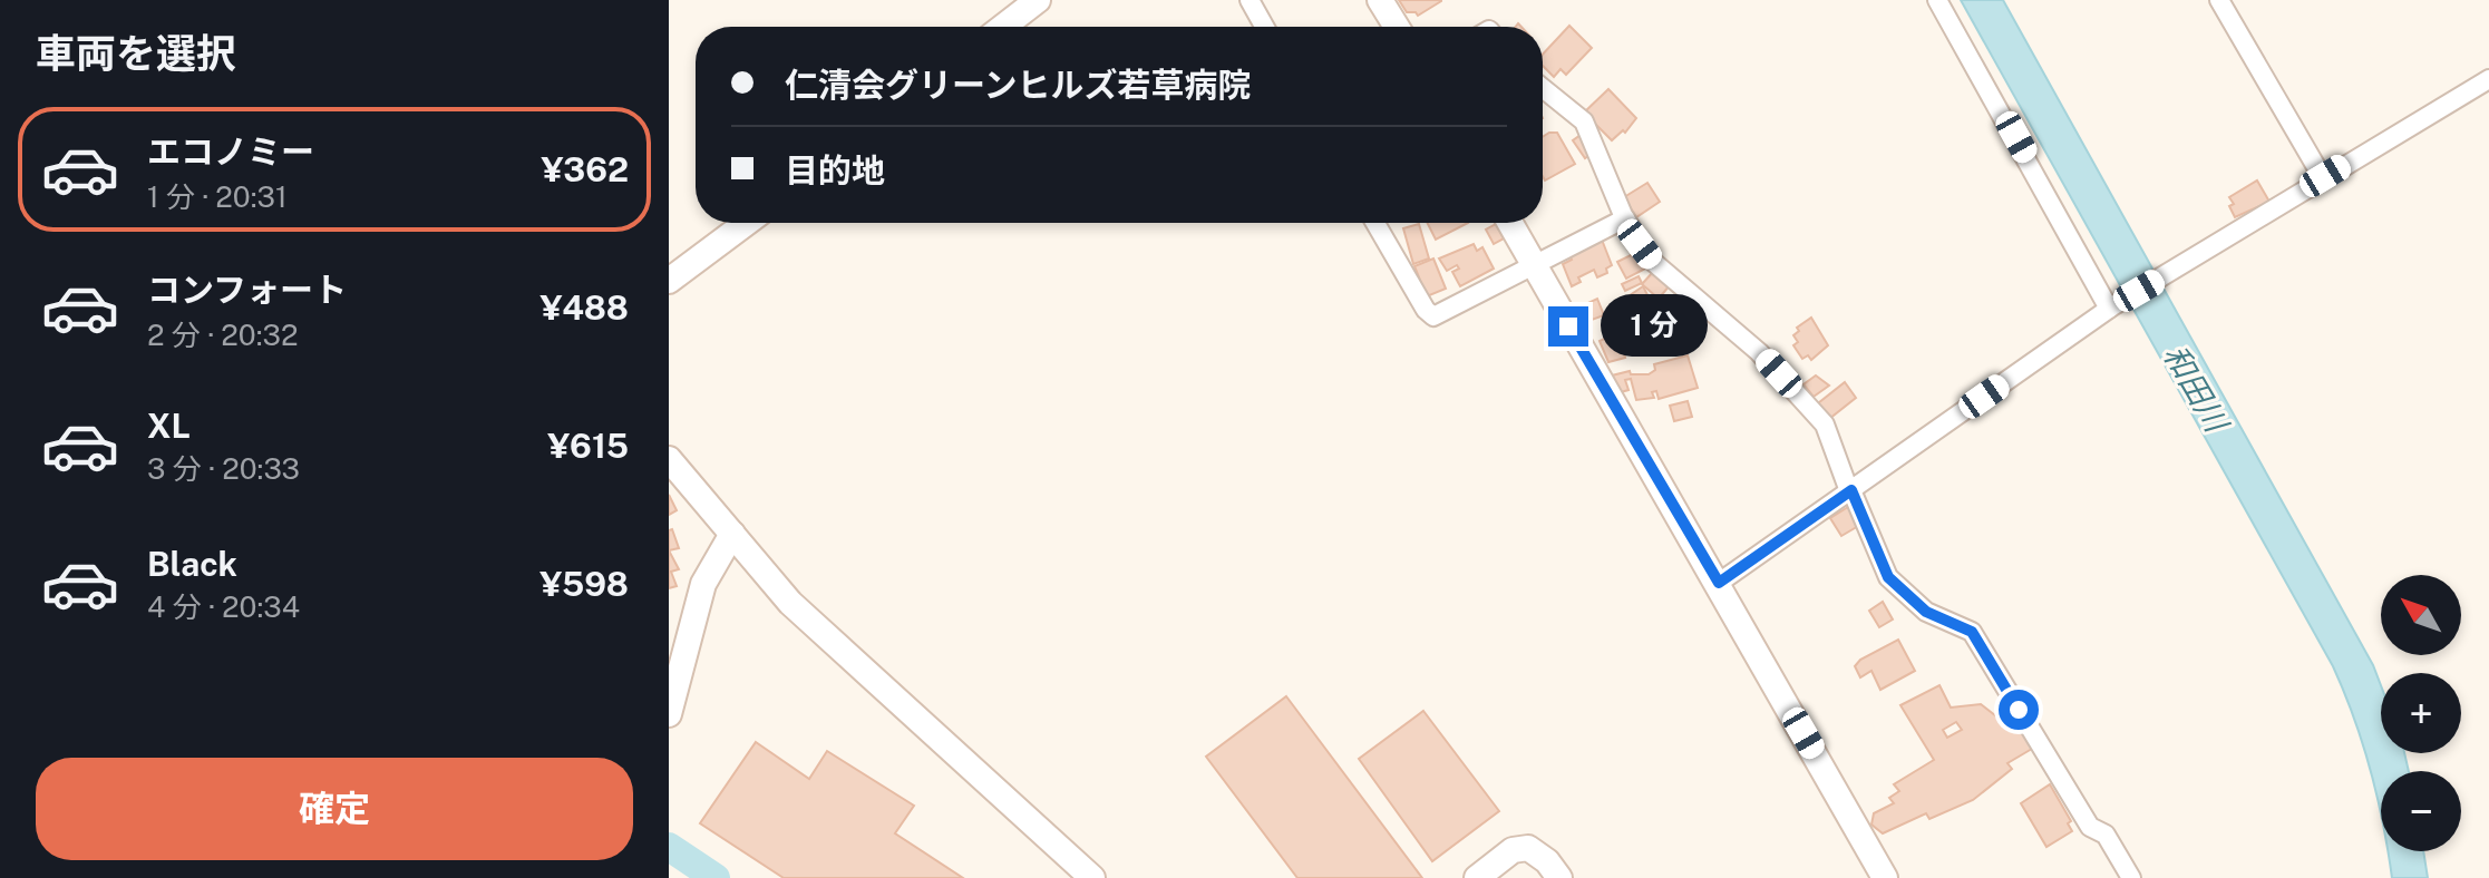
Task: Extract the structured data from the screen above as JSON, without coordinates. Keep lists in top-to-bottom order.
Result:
{
  "water": ["和田川"],
  "north": "top left",
  "page": {
    "heading": "車両を選択",
    "banner": ["仁清会グリーンヒルズ若草病院", "目的地"],
    "list": [
      {
        "name": "エコノミー",
        "note": "1 分 · 20:31",
        "value": "¥362"
      },
      {
        "name": "コンフォート",
        "note": "2 分 · 20:32",
        "value": "¥488"
      },
      {
        "name": "XL",
        "note": "3 分 · 20:33",
        "value": "¥615"
      },
      {
        "name": "Black",
        "note": "4 分 · 20:34",
        "value": "¥598"
      }
    ],
    "bubble": "1 分",
    "map_buttons": ["+", "−"],
    "buttons": "確定"
  }
}
